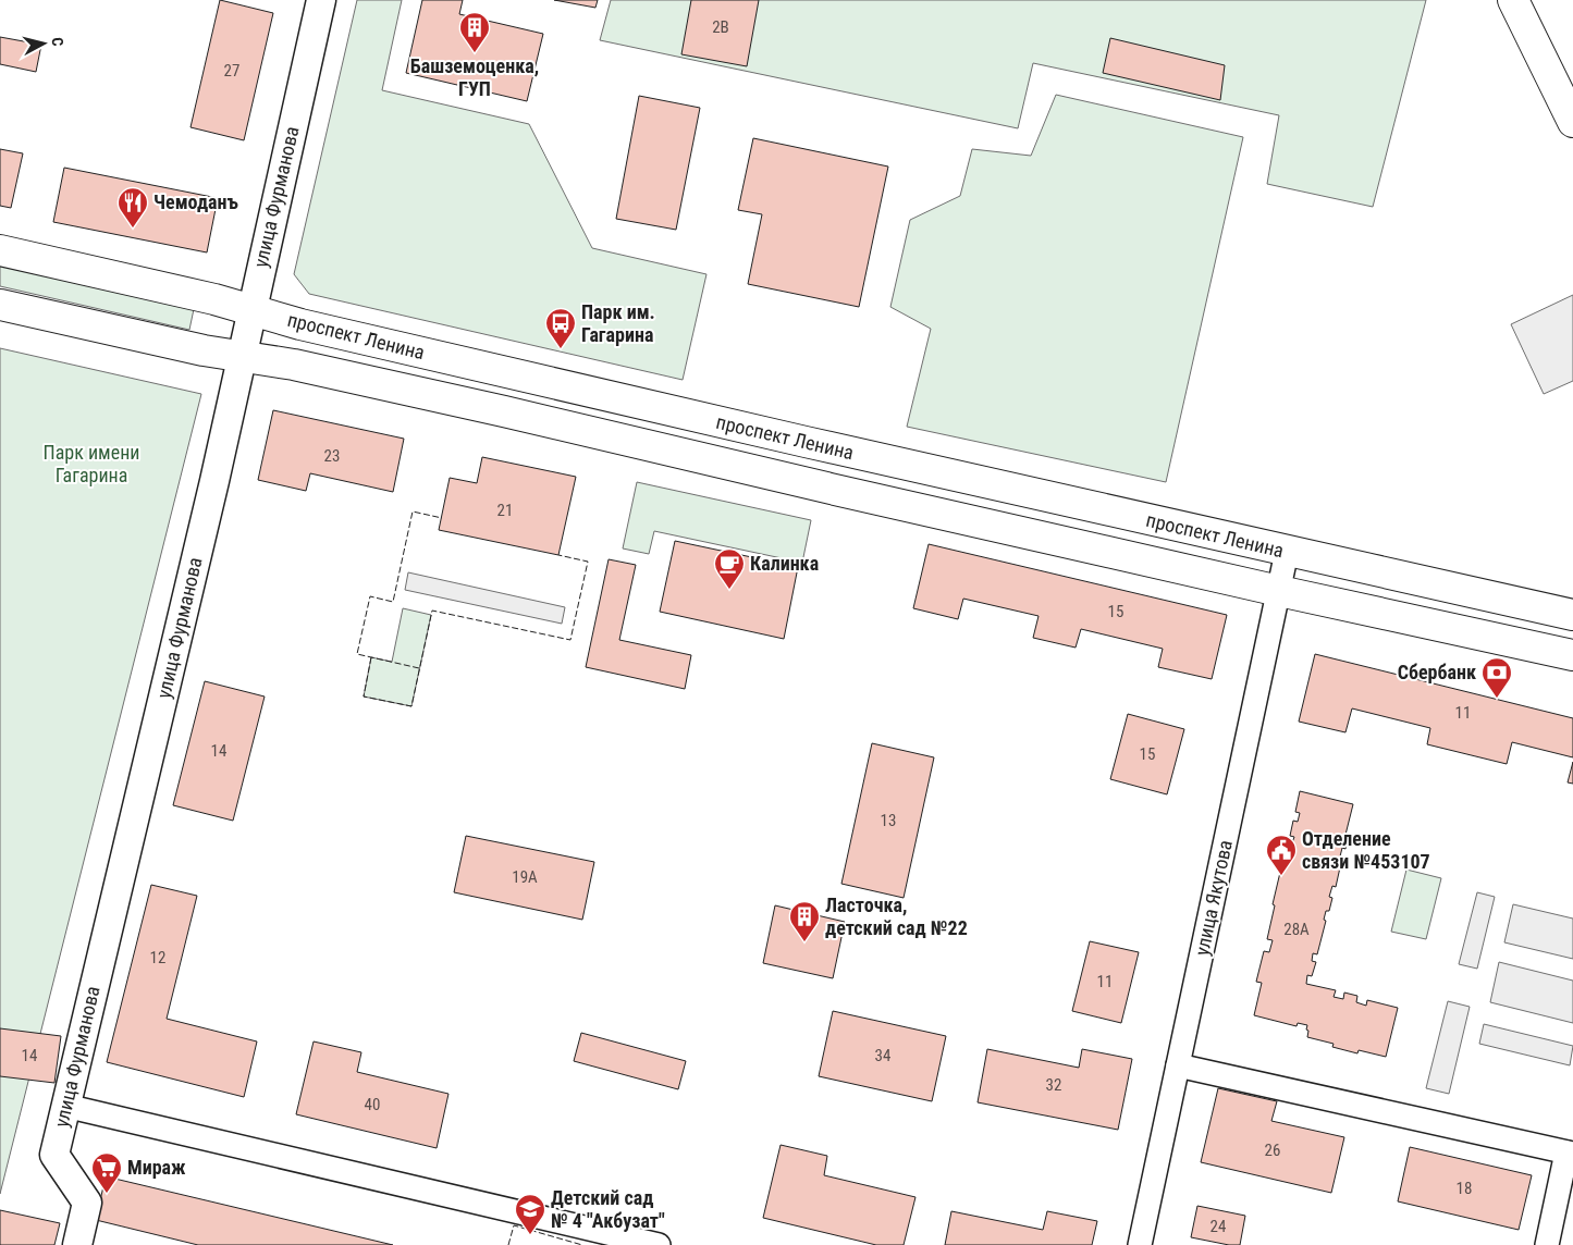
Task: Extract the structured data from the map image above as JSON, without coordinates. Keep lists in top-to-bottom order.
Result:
{
  "streets": {
    "main road": ["проспект Ленина"],
    "street": ["улица Фурманова", "улица Якутова"]
  },
  "crossings": [
    ["улица Фурманова", "проспект Ленина"],
    ["проспект Ленина", "улица Якутова"]
  ],
  "parks": ["Парк имени Гагарина"],
  "places": {
    "building": ["Башземоценка, ГУП", "Ласточка, детский сад №22"],
    "restaurant": ["Чемоданъ"],
    "bus stop": ["Парк им. Гагарина"],
    "cafe": ["Калинка"],
    "bank": ["Сбербанк"],
    "public building": ["Отделение связи №453107"],
    "supermarket": ["Мираж"],
    "school or university": ["Детский сад № 4 \"Акбузат\""]
  },
  "house_numbers": [
    "2В",
    "27",
    "23",
    "21",
    "15",
    "11",
    "14",
    "15",
    "13",
    "19А",
    "28А",
    "12",
    "11",
    "14",
    "34",
    "32",
    "40",
    "26",
    "18",
    "24"
  ],
  "north": "right"
}
